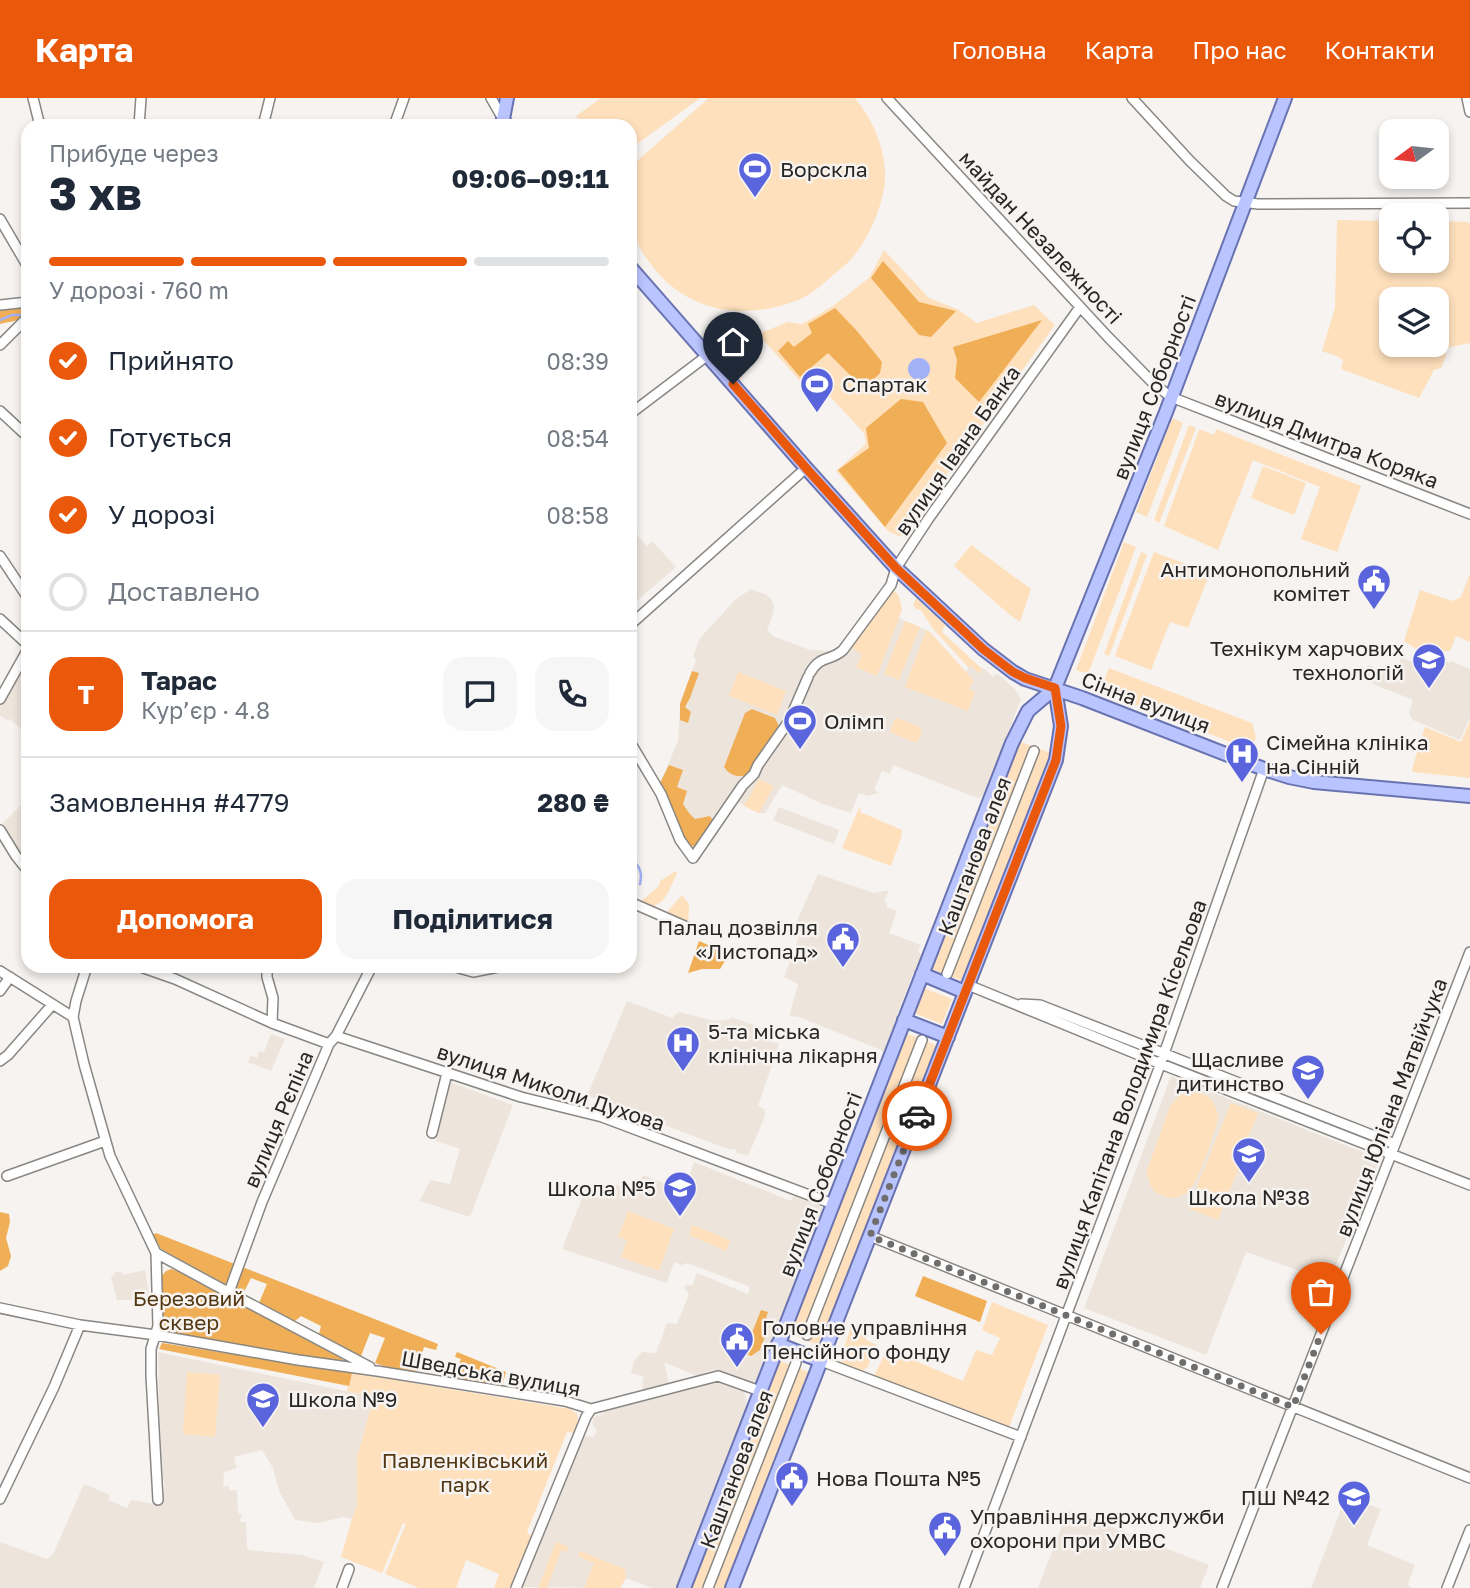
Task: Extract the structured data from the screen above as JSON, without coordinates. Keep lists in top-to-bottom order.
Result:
{
  "streets": {
    "main road": ["вулиця Соборності", "Сінна вулиця"],
    "street": [
      "майдан Незалежності",
      "вулиця Дмитра Коряка",
      "вулиця Івана Банка",
      "Каштанова алея",
      "вулиця Миколи Духова",
      "вулиця Капітана Володимира Кісельова",
      "вулиця Юліана Матвійчука",
      "вулиця Рєпіна",
      "Шведська вулиця"
    ]
  },
  "crossings": [
    ["майдан Незалежності", "вулиця Соборності"],
    ["майдан Незалежності", "вулиця Дмитра Коряка"],
    ["майдан Незалежності", "вулиця Івана Банка"],
    ["вулиця Соборності", "вулиця Дмитра Коряка"],
    ["вулиця Соборності", "Сінна вулиця"],
    ["вулиця Соборності", "вулиця Миколи Духова"],
    ["вулиця Соборності", "Шведська вулиця"],
    ["Сінна вулиця", "вулиця Капітана Володимира Кісельова"],
    ["вулиця Миколи Духова", "вулиця Рєпіна"],
    ["вулиця Рєпіна", "Шведська вулиця"]
  ],
  "parks": ["Березовий сквер", "Павленківський парк"],
  "places": {
    "sports": ["Ворскла", "Спартак", "Олімп"],
    "public building": [
      "Антимонопольний комітет",
      "Палац дозвілля «Листопад»",
      "Головне управління Пенсійного фонду",
      "Нова Пошта №5",
      "Управління держслужби охорони при УМВС"
    ],
    "school or university": [
      "Технікум харчових технологій",
      "Щасливе дитинство",
      "Школа №38",
      "Школа №5",
      "Школа №9",
      "ПШ №42"
    ],
    "hospital": ["Сімейна клініка на Сінній", "5-та міська клінічна лікарня"]
  },
  "north": "left",
  "page": {
    "header": "Карта",
    "nav": [
      "Головна",
      "Карта",
      "Про нас",
      "Контакти"
    ],
    "heading": ["3 хв", "Прибуде через", "09:06–09:11"],
    "panel": [
      "Тарас",
      "Кур’єр · 4.8",
      "Замовлення #4779",
      "280 ₴"
    ],
    "bar": "У дорозі · 760 m",
    "list": [
      ["Прийнято", "08:39"],
      ["Готується", "08:54"],
      ["У дорозі", "08:58"],
      "Доставлено"
    ],
    "round": "Т",
    "buttons": ["Допомога", "Поділитися"]
  }
}
